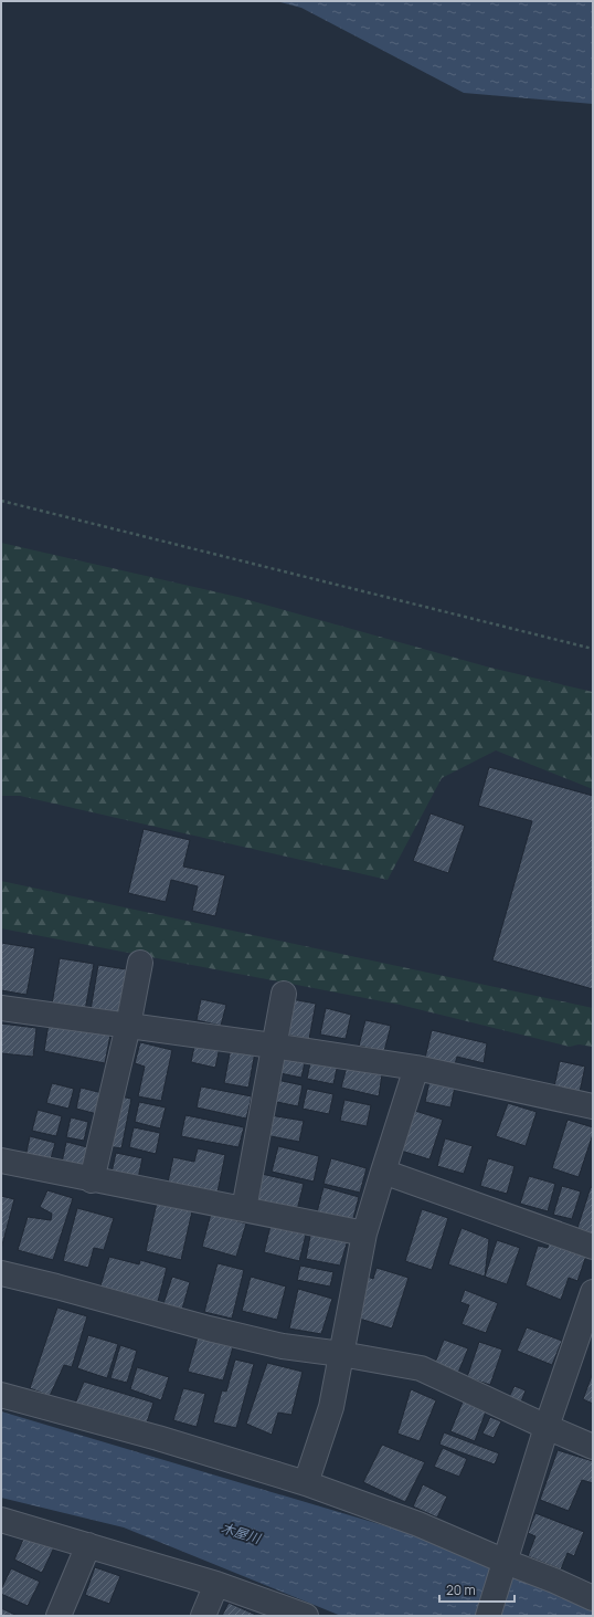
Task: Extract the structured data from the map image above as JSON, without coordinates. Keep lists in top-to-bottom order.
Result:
{
  "water": ["木屋川"],
  "scale_bar": "20 m"
}
